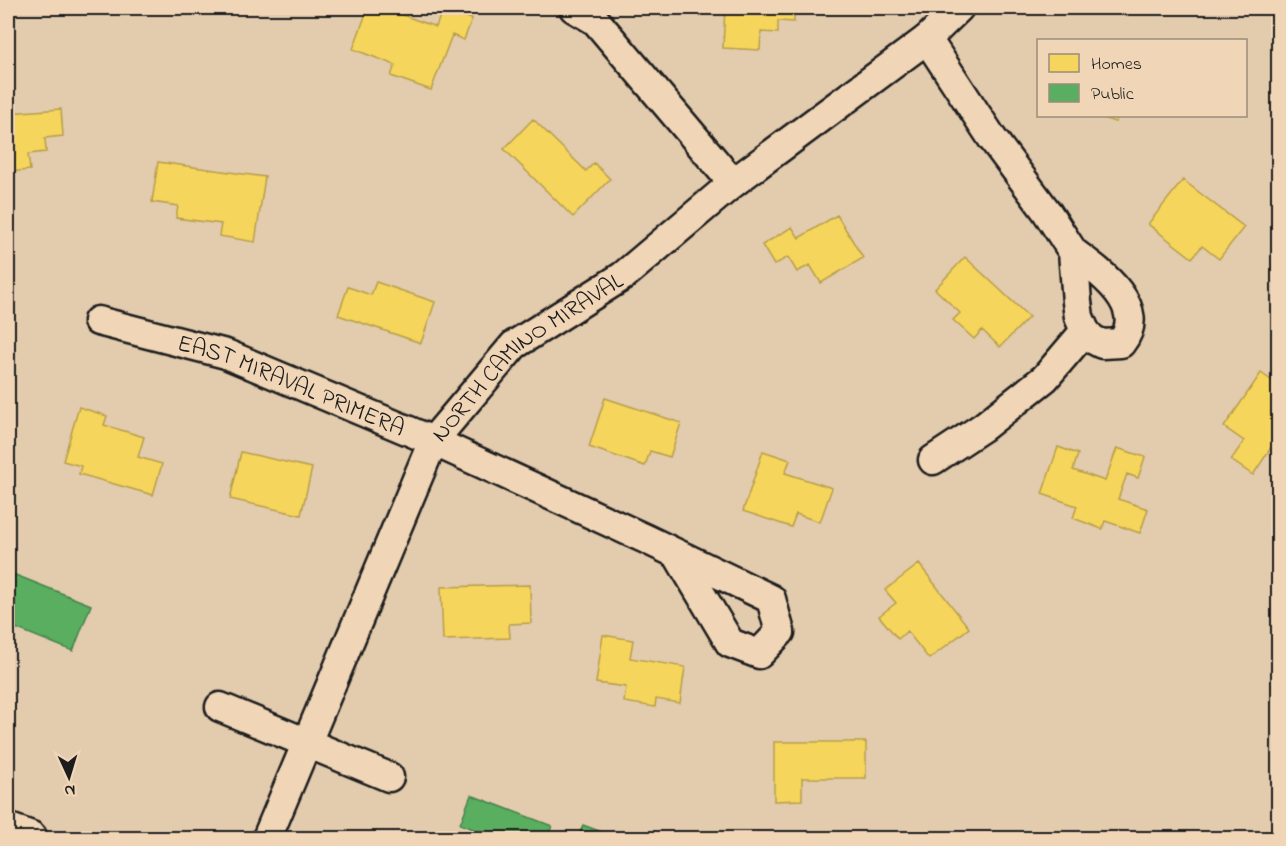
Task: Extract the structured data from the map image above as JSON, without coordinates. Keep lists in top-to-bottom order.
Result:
{
  "streets": {
    "street": ["NORTH CAMINO MIRAVAL", "EAST MIRAVAL PRIMERA"]
  },
  "crossings": [
    ["NORTH CAMINO MIRAVAL", "EAST MIRAVAL PRIMERA"]
  ],
  "legend": ["Homes", "Public"],
  "north": "bottom"
}
